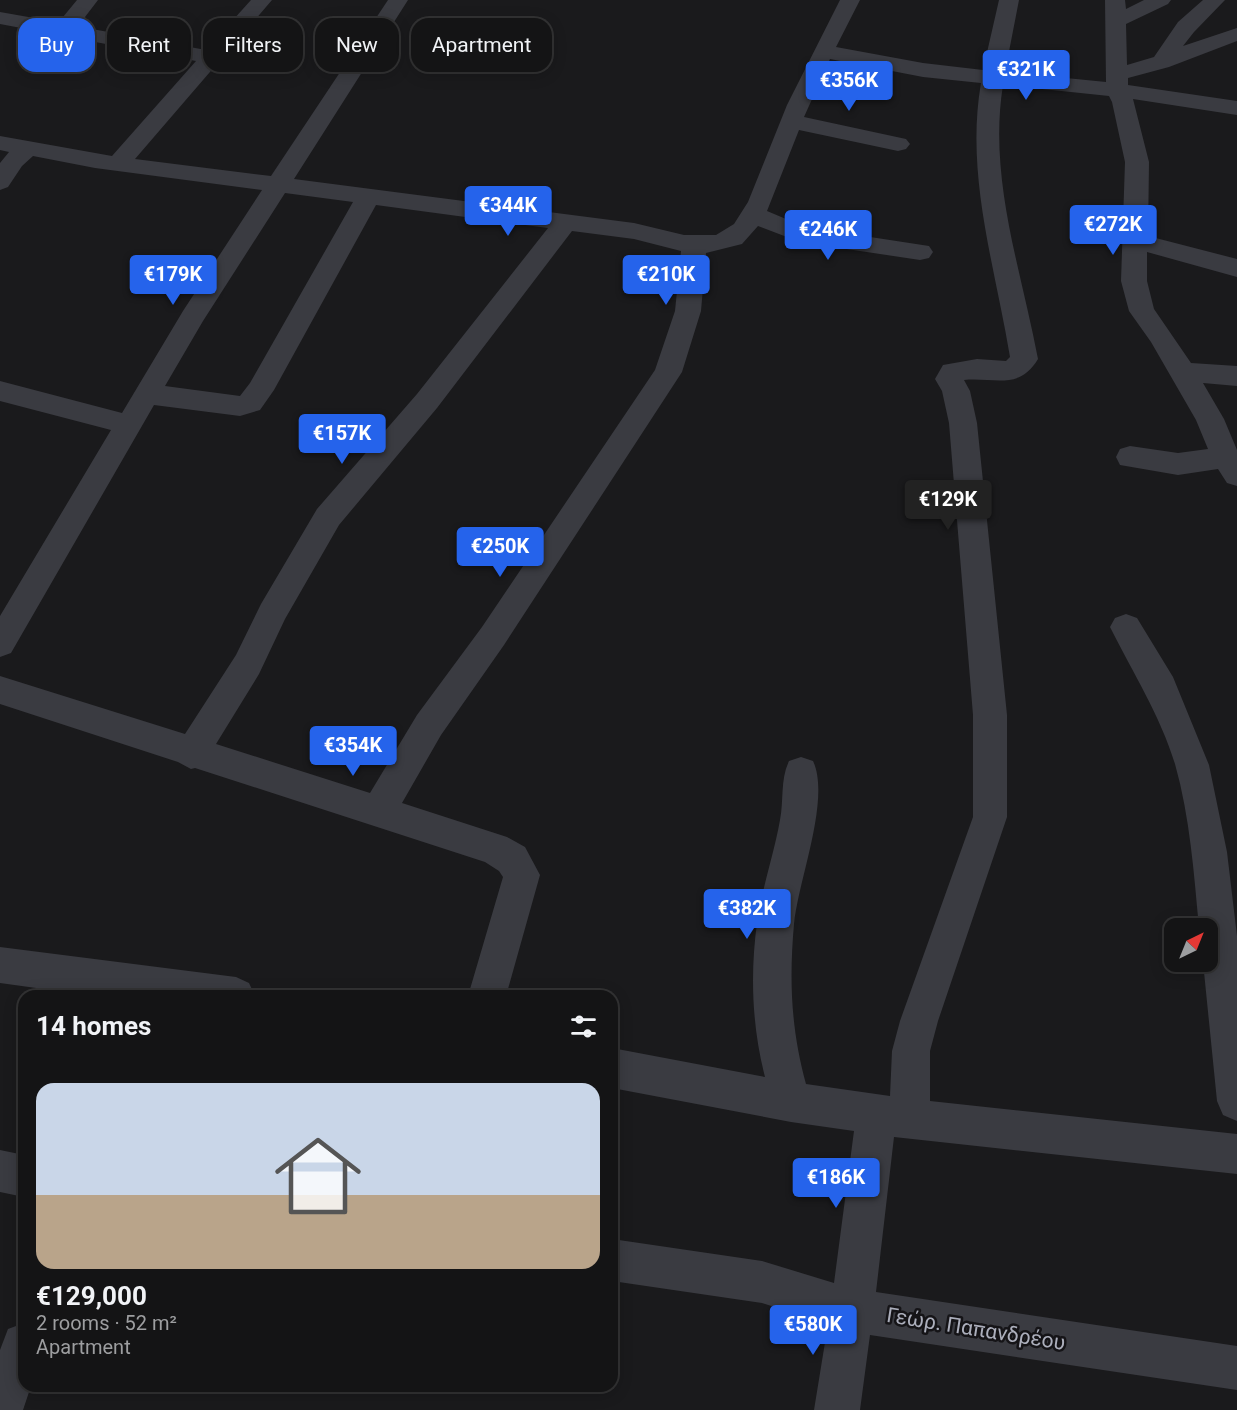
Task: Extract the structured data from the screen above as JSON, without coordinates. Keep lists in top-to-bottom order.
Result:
{
  "streets": {
    "street": ["Γεώρ. Παπανδρέου"]
  },
  "north": "top right",
  "page": {
    "chip": [
      "Buy",
      "Rent",
      "Filters",
      "New",
      "Apartment"
    ],
    "price": [
      "€321K",
      "€356K",
      "€344K",
      "€272K",
      "€246K",
      "€179K",
      "€210K",
      "€157K",
      "€129K",
      "€250K",
      "€354K",
      "€382K",
      "€186K",
      "€580K"
    ],
    "heading": "14 homes",
    "list": [
      {
        "name": "€129,000",
        "note": "2 rooms · 52 m² · Apartment"
      }
    ]
  }
}
